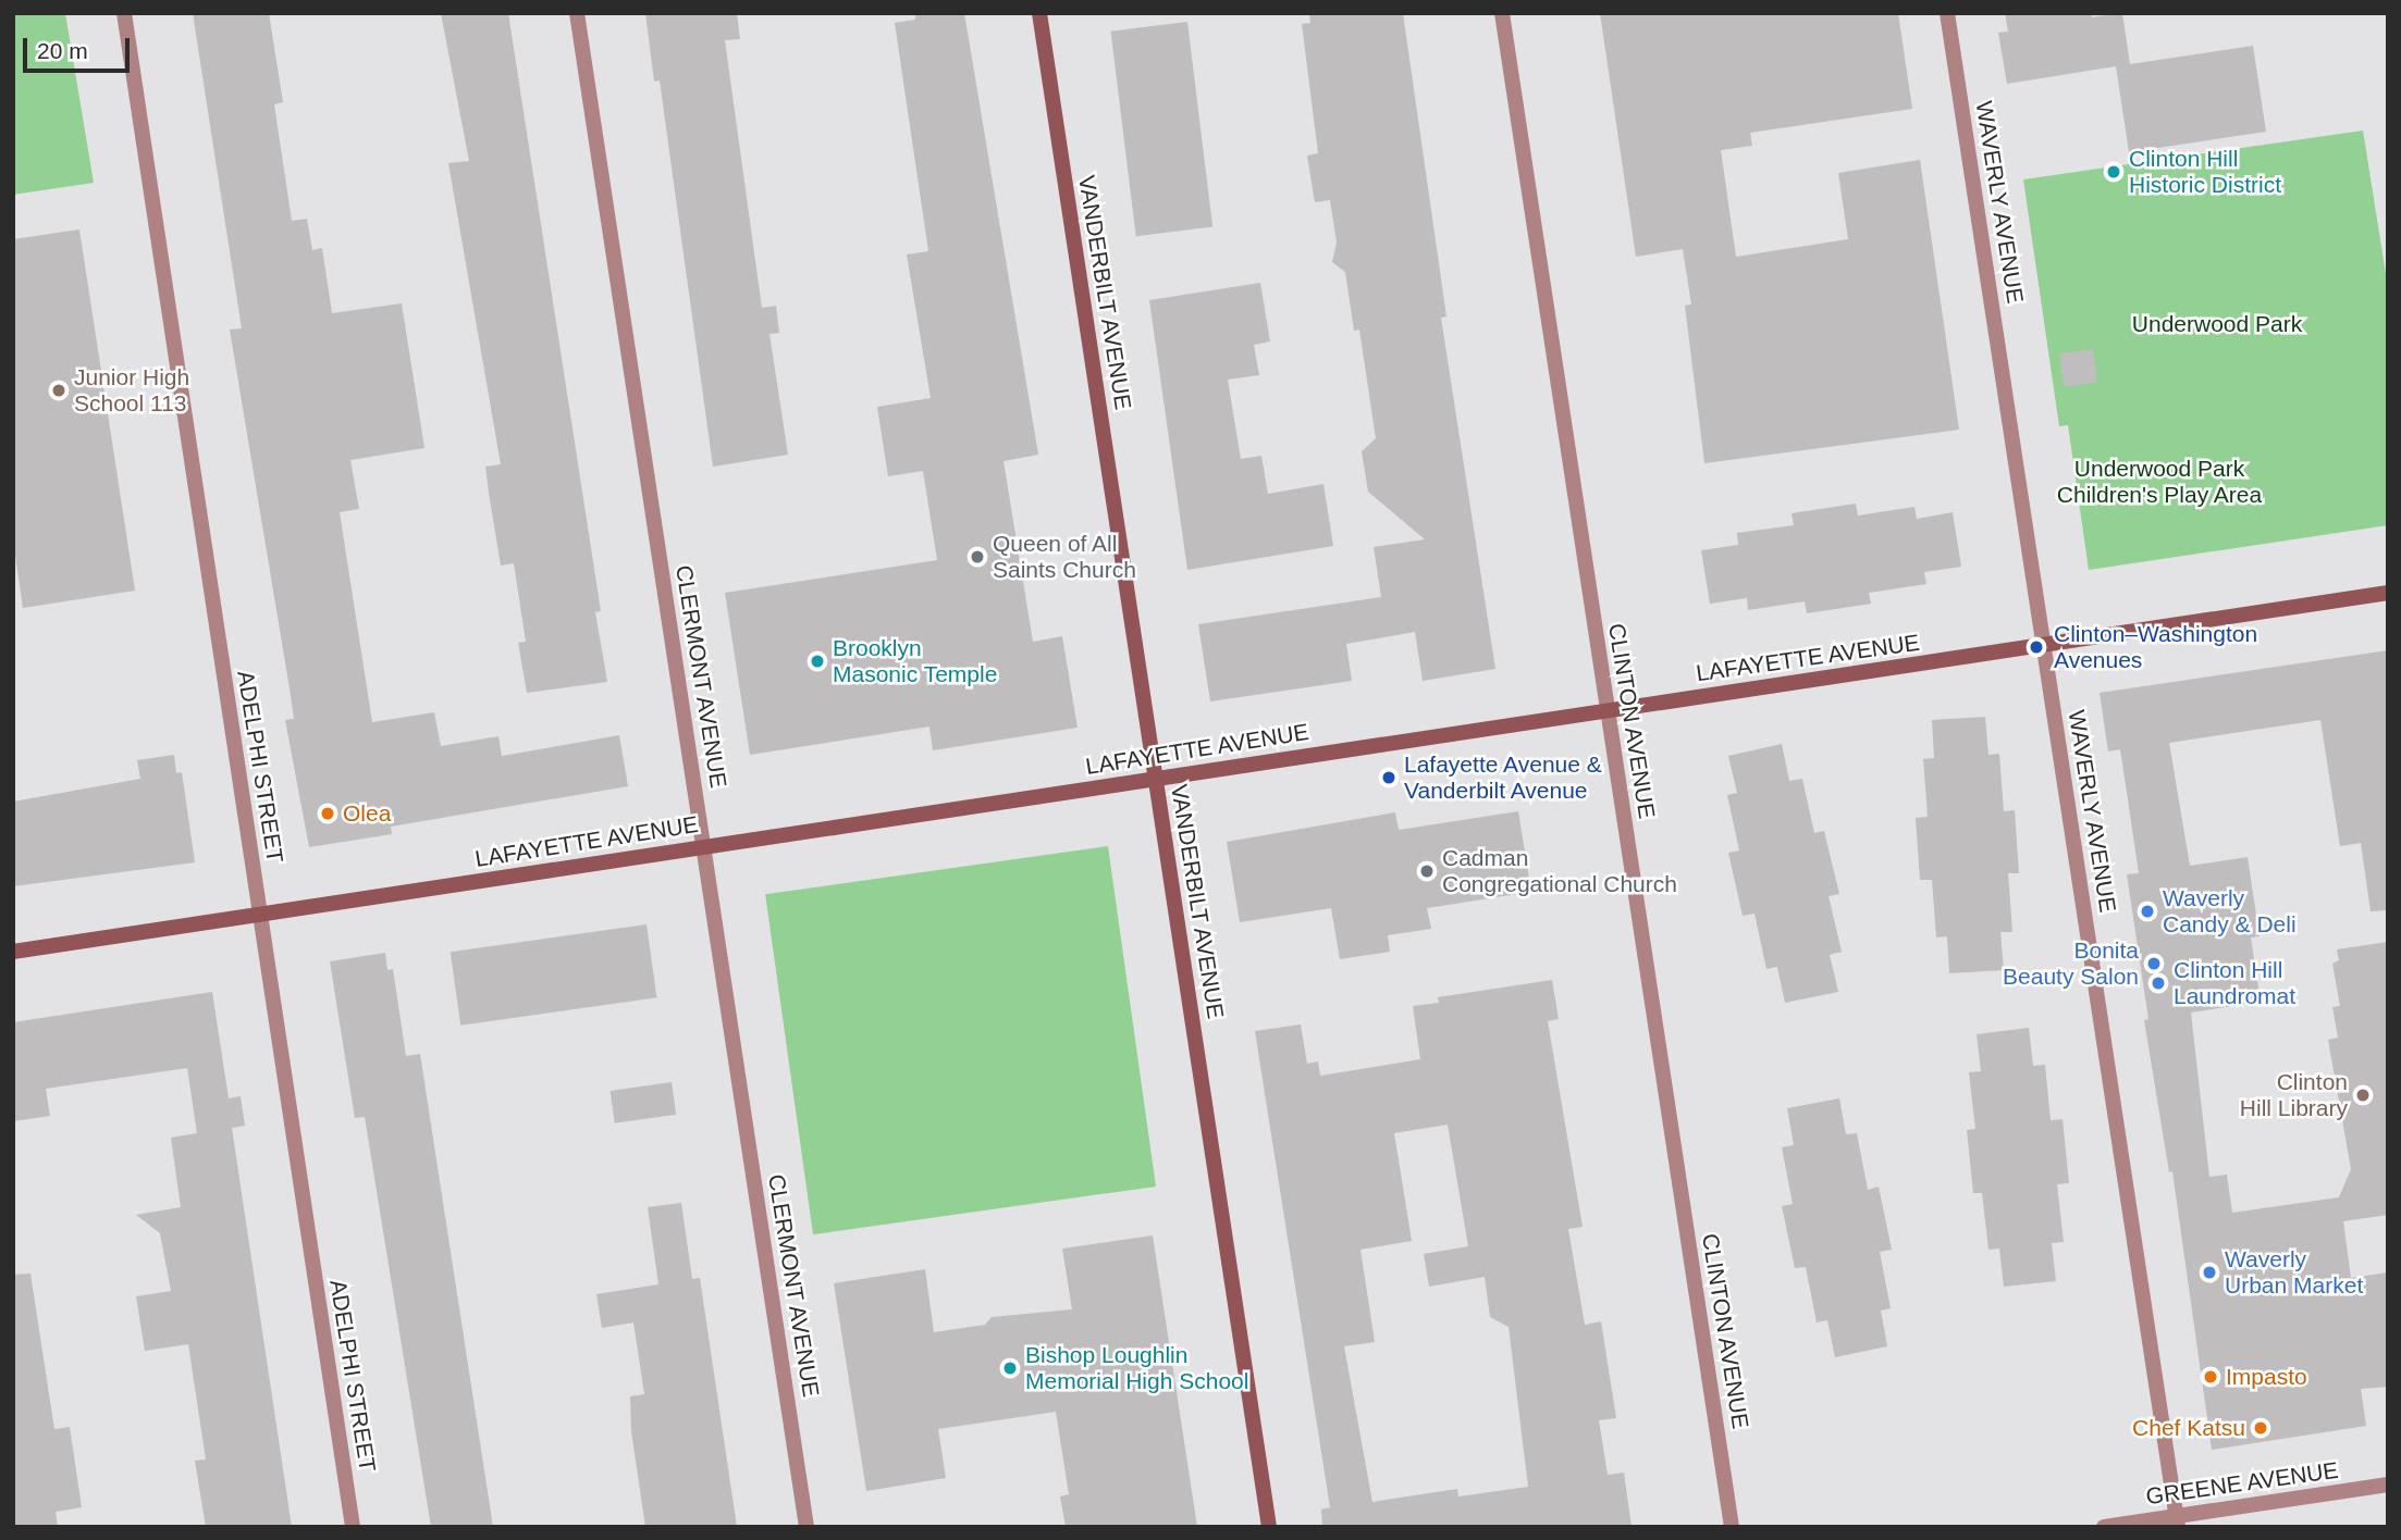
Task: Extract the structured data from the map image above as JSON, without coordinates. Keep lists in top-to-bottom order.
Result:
{
  "streets": {
    "main road": ["VANDERBILT AVENUE", "LAFAYETTE AVENUE"],
    "street": [
      "WAVERLY AVENUE",
      "CLERMONT AVENUE",
      "CLINTON AVENUE",
      "ADELPHI STREET",
      "GREENE AVENUE"
    ]
  },
  "crossings": [
    ["WAVERLY AVENUE", "LAFAYETTE AVENUE"],
    ["WAVERLY AVENUE", "GREENE AVENUE"],
    ["VANDERBILT AVENUE", "LAFAYETTE AVENUE"],
    ["LAFAYETTE AVENUE", "CLERMONT AVENUE"],
    ["LAFAYETTE AVENUE", "CLINTON AVENUE"],
    ["LAFAYETTE AVENUE", "ADELPHI STREET"]
  ],
  "parks": ["Underwood Park", "Underwood Park Children's Play Area"],
  "places": [
    "Clinton Hill Historic District",
    "Junior High School 113",
    "Queen of All Saints Church",
    "Clinton–Washington Avenues",
    "Brooklyn Masonic Temple",
    "Lafayette Avenue & Vanderbilt Avenue",
    "Olea",
    "Cadman Congregational Church",
    "Waverly Candy & Deli",
    "Bonita Beauty Salon",
    "Clinton Hill Laundromat",
    "Clinton Hill Library",
    "Waverly Urban Market",
    "Bishop Loughlin Memorial High School",
    "Impasto",
    "Chef Katsu"
  ],
  "scale_bar": "20 m"
}
